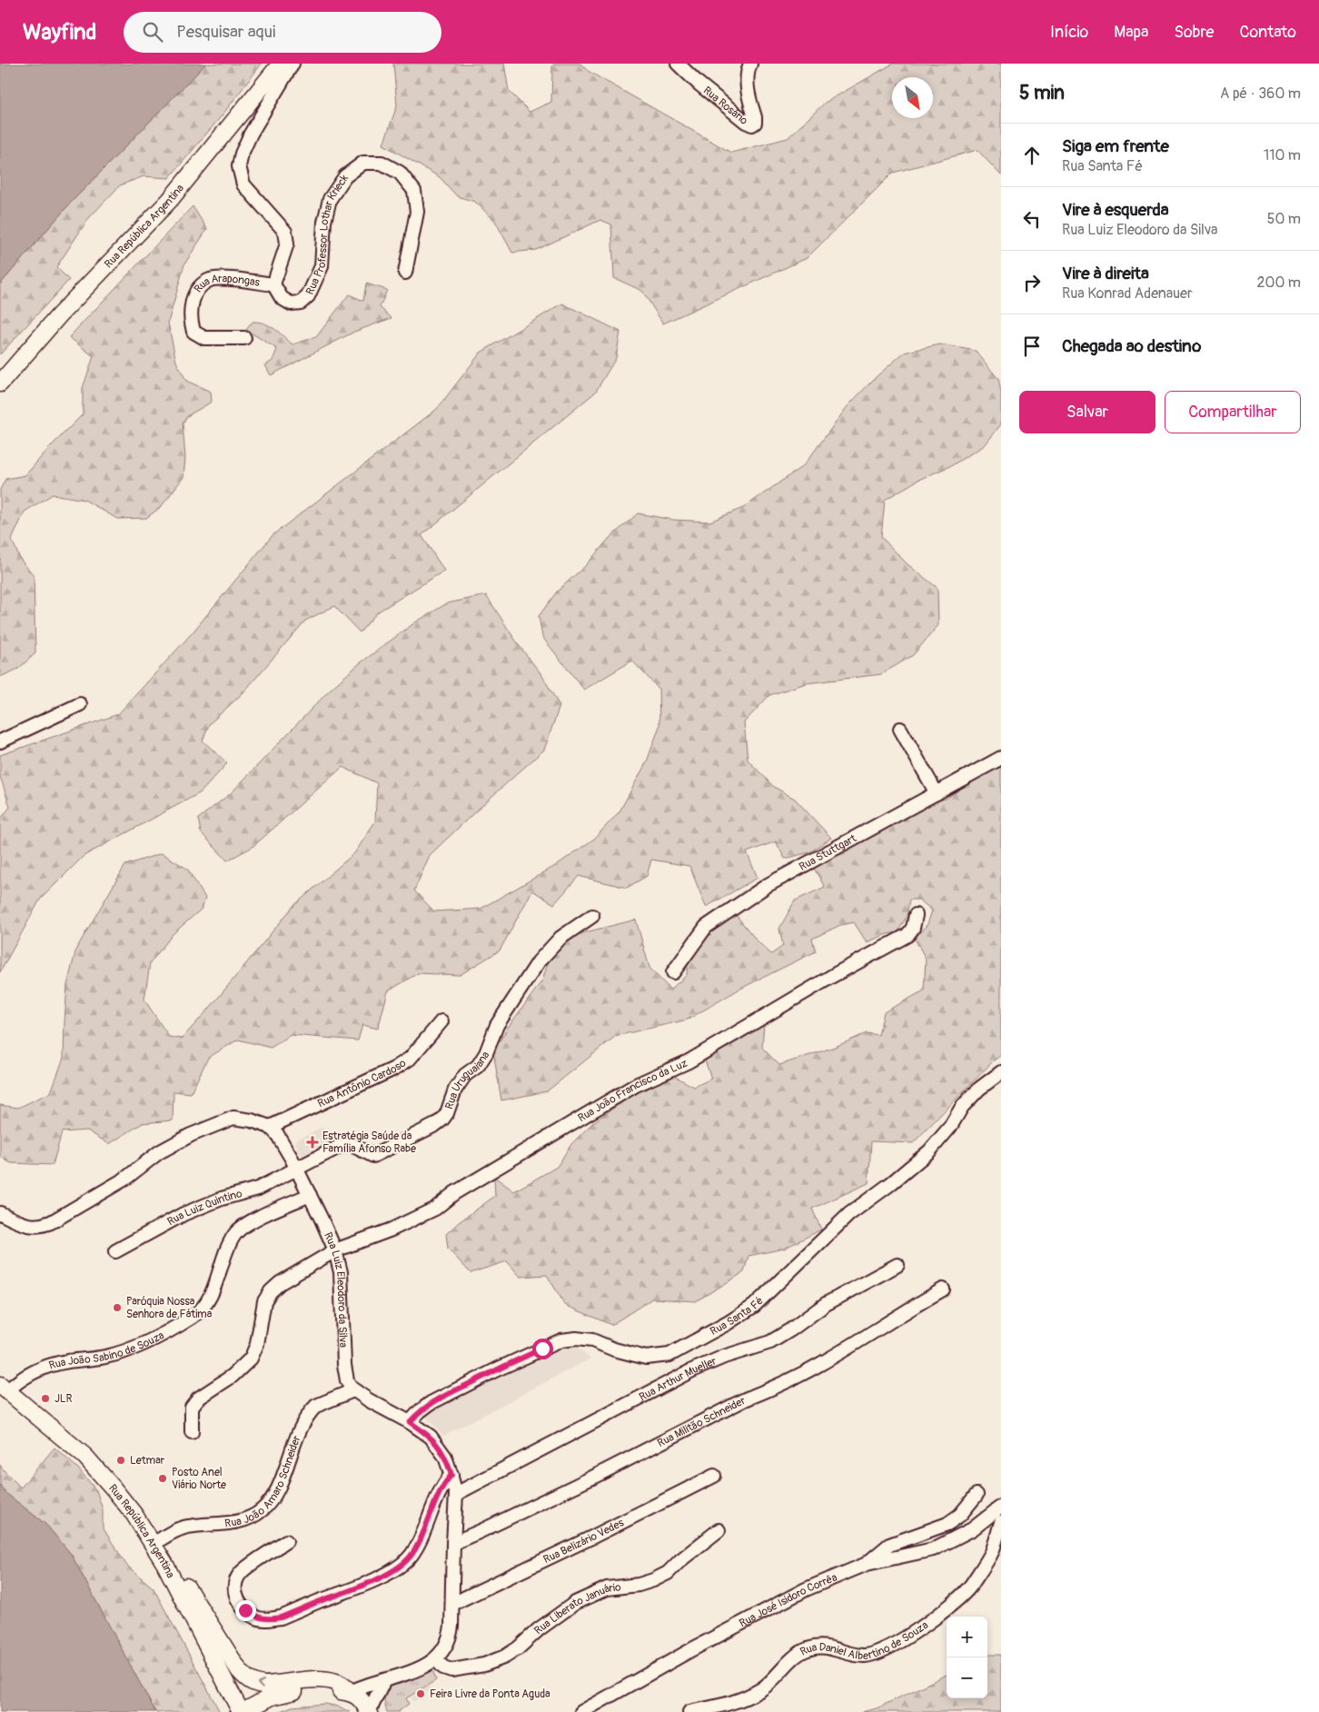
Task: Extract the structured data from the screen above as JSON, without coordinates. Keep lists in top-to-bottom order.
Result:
{
  "streets": {
    "main road": ["Rua República Argentina"],
    "street": [
      "Rua Rosário",
      "Rua Professor Lothar Krieck",
      "Rua Arapongas",
      "Rua Stuttgart",
      "Rua Uruguaiana",
      "Rua Antônio Cardoso",
      "Rua João Francisco da Luz",
      "Rua Luiz Quintino",
      "Rua Luiz Eleodoro da Silva",
      "Rua Santa Fé",
      "Rua João Sabino de Souza",
      "Rua Arthur Mueller",
      "Rua Militão Schneider",
      "Rua João Amaro Schneider",
      "Rua Belizário Vedes",
      "Rua José Isidoro Corrêa",
      "Rua Liberato Januário",
      "Rua Daniel Albertino de Souza"
    ]
  },
  "crossings": [
    ["Rua República Argentina", "Rua João Sabino de Souza"],
    ["Rua República Argentina", "Rua João Amaro Schneider"],
    ["Rua Professor Lothar Krieck", "Rua Arapongas"],
    ["Rua Uruguaiana", "Rua Luiz Quintino"],
    ["Rua Uruguaiana", "Rua Luiz Eleodoro da Silva"],
    ["Rua Antônio Cardoso", "Rua Luiz Eleodoro da Silva"],
    ["Rua João Francisco da Luz", "Rua Luiz Eleodoro da Silva"],
    ["Rua Luiz Quintino", "Rua Luiz Eleodoro da Silva"],
    ["Rua Luiz Eleodoro da Silva", "Rua João Sabino de Souza"],
    ["Rua Luiz Eleodoro da Silva", "Rua João Amaro Schneider"]
  ],
  "places": {
    "health": ["Estratégia Saúde da Família Afonso Rabe"],
    "other": [
      "Paróquia Nossa Senhora de Fátima",
      "JLR",
      "Letmar",
      "Posto Anel Viário Norte",
      "Feira Livre da Ponta Aguda"
    ]
  },
  "north": "bottom right",
  "page": {
    "header": "Wayfind",
    "search": "Pesquisar aqui",
    "nav": [
      "Início",
      "Mapa",
      "Sobre",
      "Contato"
    ],
    "heading": ["5 min", "A pé · 360 m"],
    "list": [
      ["Siga em frente", "Rua Santa Fé", "110 m"],
      ["Vire à esquerda", "Rua Luiz Eleodoro da Silva", "50 m"],
      ["Vire à direita", "Rua Konrad Adenauer", "200 m"],
      "Chegada ao destino"
    ],
    "buttons": ["Salvar", "Compartilhar"],
    "map_buttons": ["+", "−"]
  }
}
